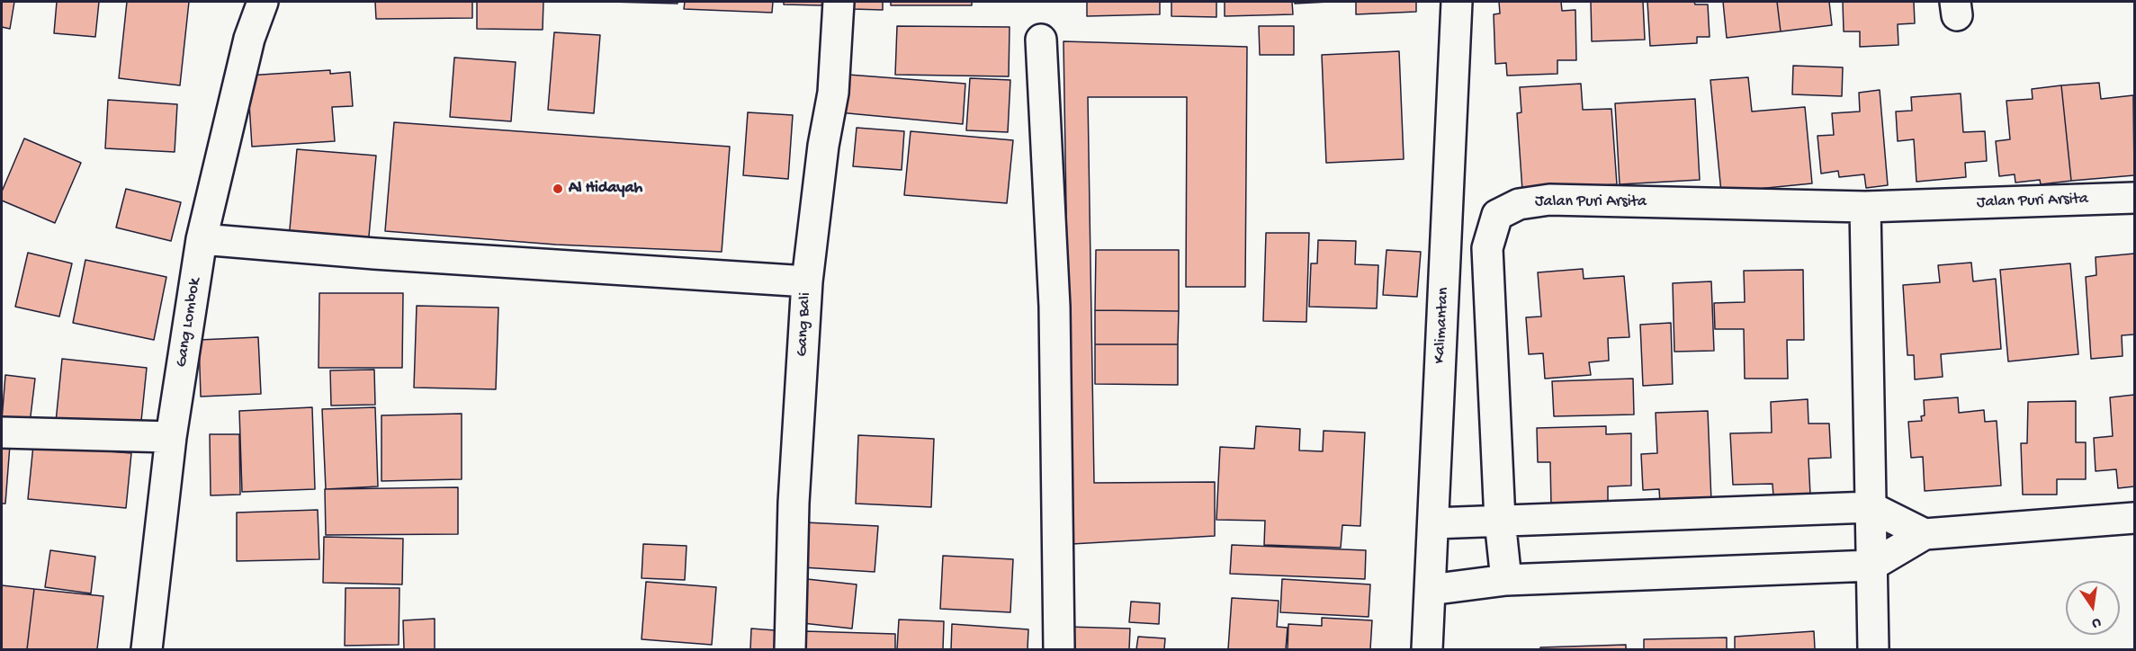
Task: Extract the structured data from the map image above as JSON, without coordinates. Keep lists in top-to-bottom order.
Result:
{
  "streets": {
    "street": [
      "Jalan Puri Arsita",
      "Gang Lombok",
      "Gang Bali",
      "Kalimantan"
    ]
  },
  "places": ["Al Hidayah"],
  "north": "bottom"
}
